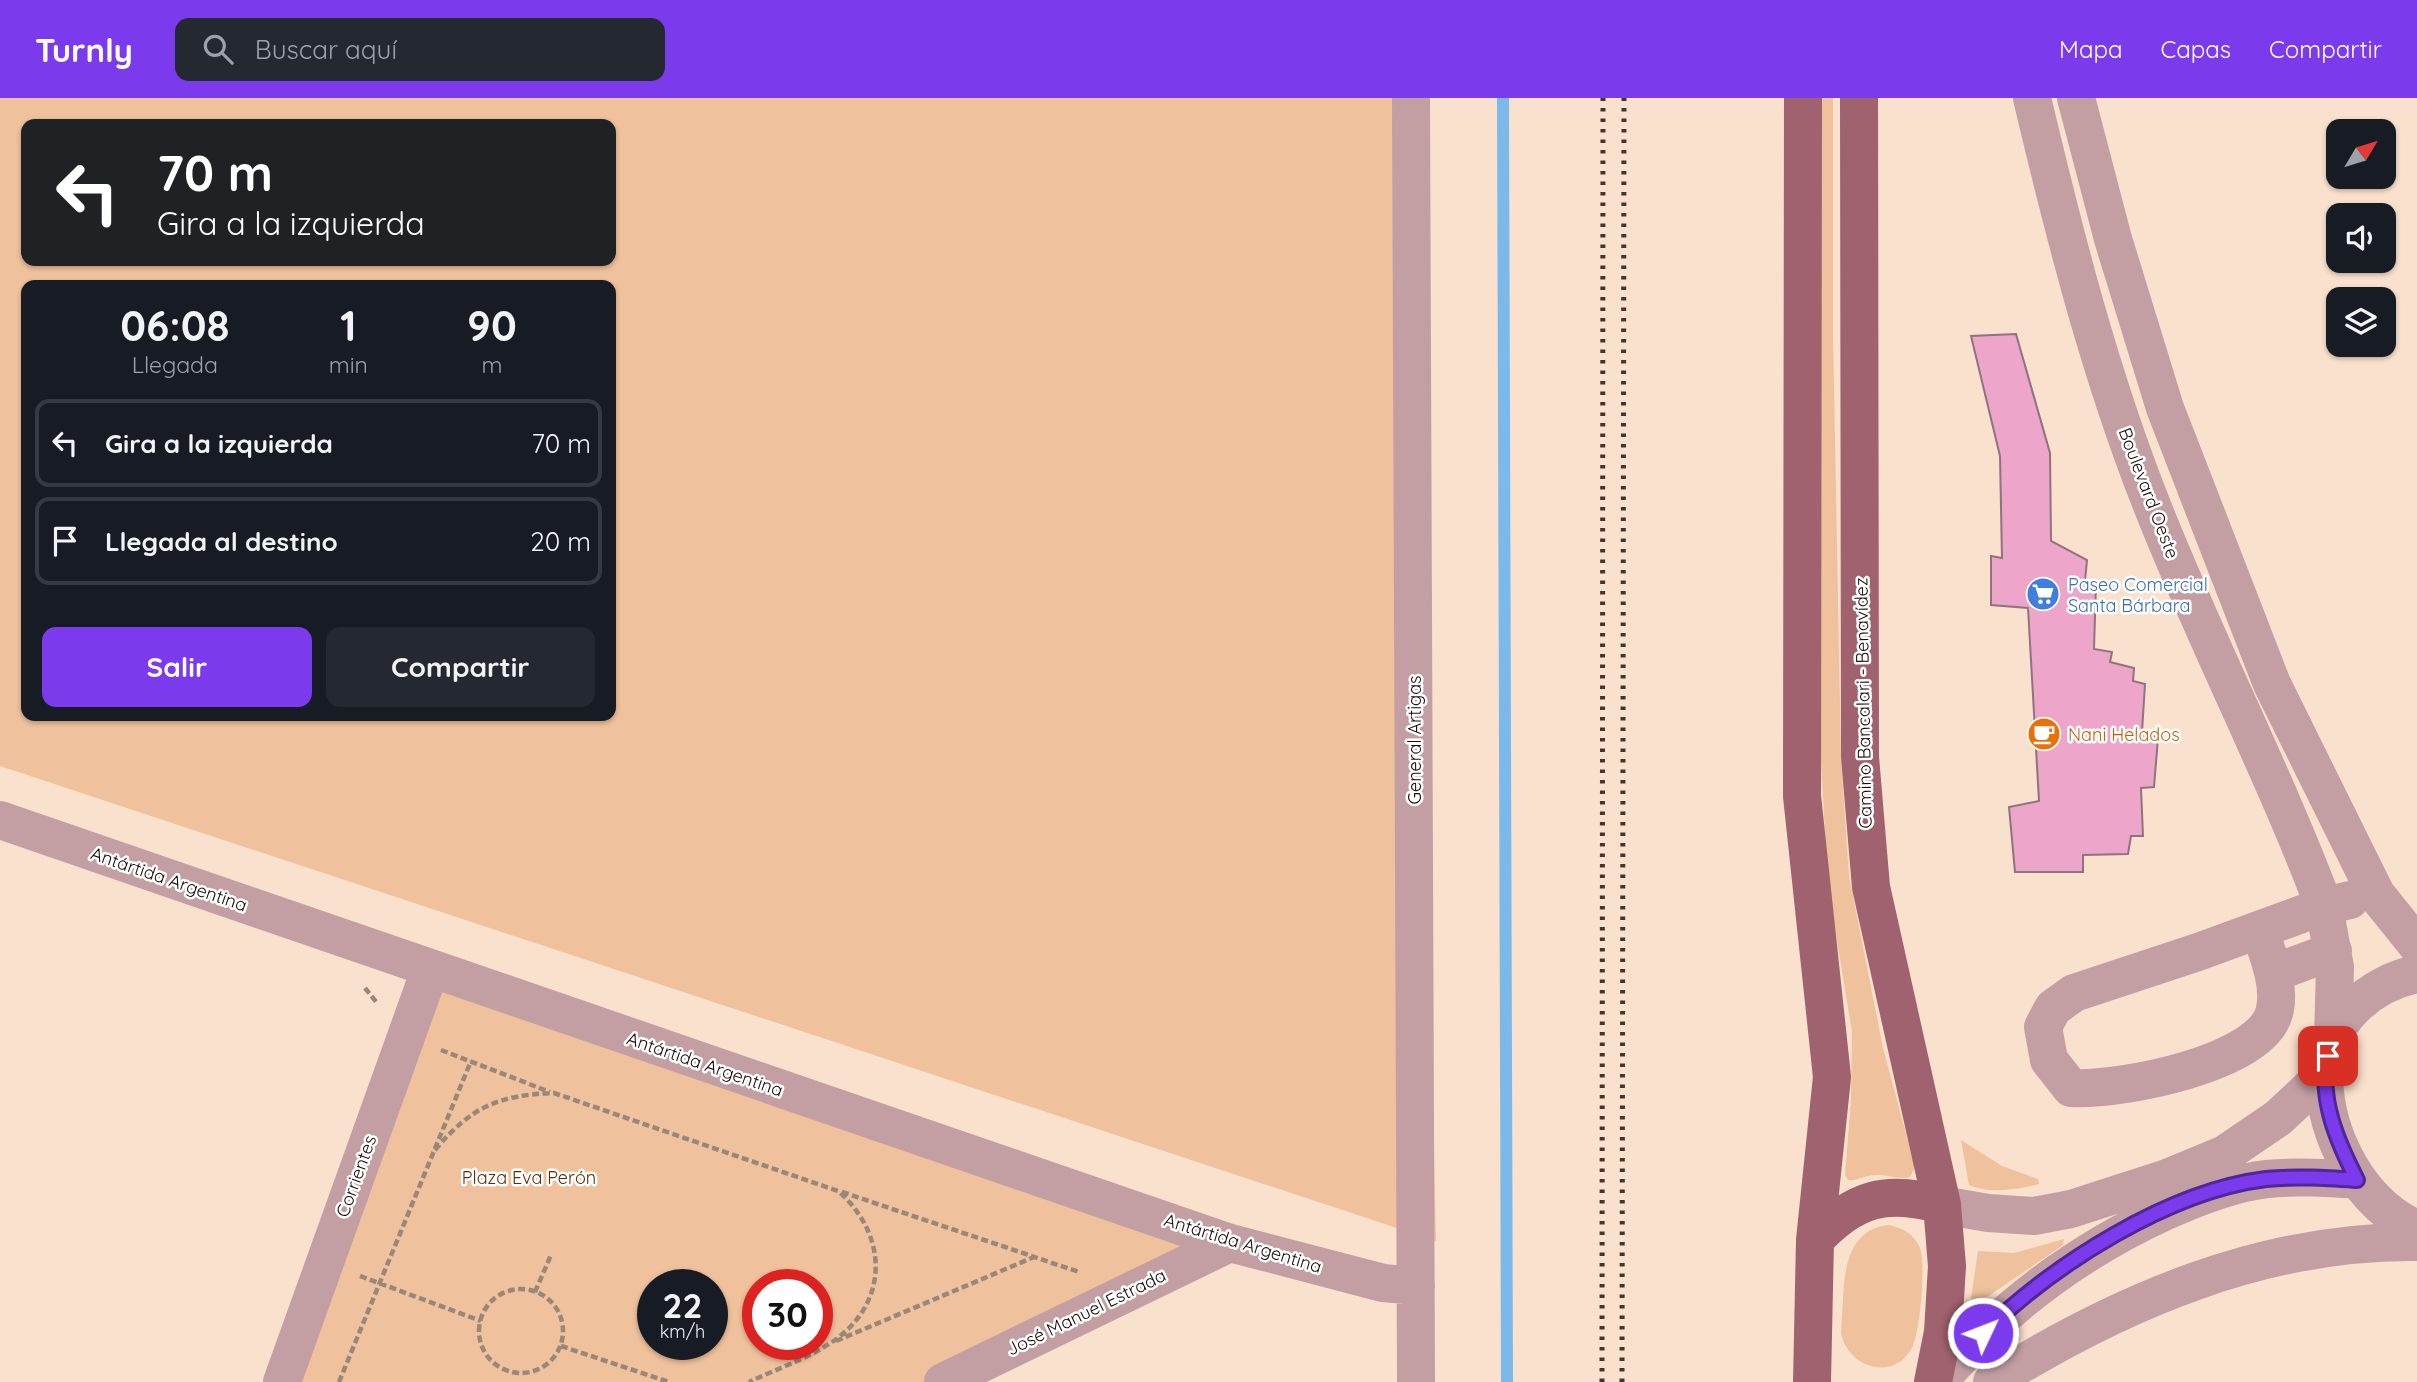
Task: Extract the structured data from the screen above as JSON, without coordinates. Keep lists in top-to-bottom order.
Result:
{
  "streets": {
    "main road": ["Camino Bancalari - Benavídez"],
    "street": [
      "Boulevard Oeste",
      "General Artigas",
      "Antártida Argentina",
      "Corrientes",
      "José Manuel Estrada"
    ]
  },
  "crossings": [
    ["General Artigas", "Antártida Argentina"],
    ["Antártida Argentina", "Corrientes"],
    ["Antártida Argentina", "José Manuel Estrada"]
  ],
  "parks": ["Plaza Eva Perón"],
  "places": {
    "supermarket": ["Paseo Comercial Santa Bárbara"],
    "cafe": ["Nani Helados"]
  },
  "north": "top right",
  "page": {
    "header": "Turnly",
    "search": "Buscar aquí",
    "nav": ["Mapa", "Capas", "Compartir"],
    "turn": ["70 m", "Gira a la izquierda"],
    "eta": [
      "06:08",
      "Llegada",
      "1",
      "min",
      "90",
      "m"
    ],
    "list": [
      {
        "name": "Gira a la izquierda",
        "value": "70 m"
      },
      {
        "name": "Llegada al destino",
        "value": "20 m"
      }
    ],
    "buttons": ["Salir", "Compartir"],
    "speed": "22 km/h",
    "limit": "30"
  }
}
